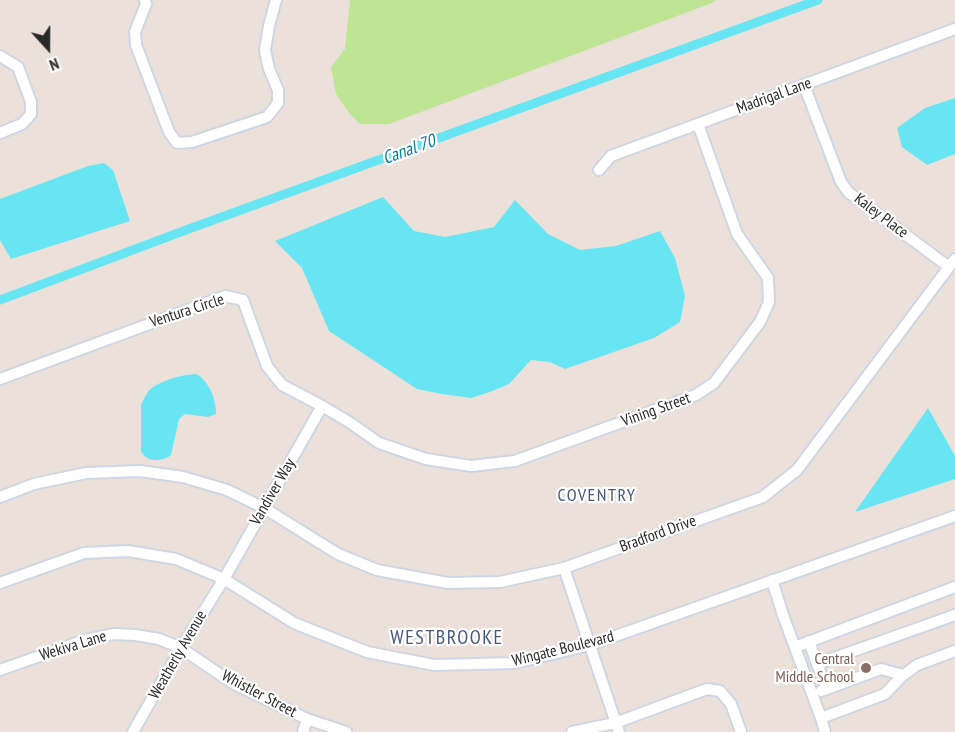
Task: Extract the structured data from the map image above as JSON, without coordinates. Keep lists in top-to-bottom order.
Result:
{
  "streets": {
    "street": [
      "Madrigal Lane",
      "Kaley Place",
      "Ventura Circle",
      "Vining Street",
      "Vandiver Way",
      "Bradford Drive",
      "Wekiva Lane",
      "Wingate Boulevard",
      "Weatherly Avenue",
      "Whistler Street"
    ]
  },
  "crossings": [
    ["Madrigal Lane", "Kaley Place"],
    ["Madrigal Lane", "Vining Street"],
    ["Kaley Place", "Bradford Drive"],
    ["Ventura Circle", "Vining Street"],
    ["Ventura Circle", "Vandiver Way"],
    ["Vining Street", "Vandiver Way"],
    ["Vandiver Way", "Bradford Drive"],
    ["Vandiver Way", "Wingate Boulevard"],
    ["Vandiver Way", "Weatherly Avenue"],
    ["Wekiva Lane", "Weatherly Avenue"],
    ["Wekiva Lane", "Whistler Street"],
    ["Wingate Boulevard", "Weatherly Avenue"],
    ["Weatherly Avenue", "Whistler Street"]
  ],
  "districts": ["COVENTRY", "WESTBROOKE"],
  "water": ["Canal 70"],
  "places": ["Central Middle School"],
  "north": "bottom"
}
